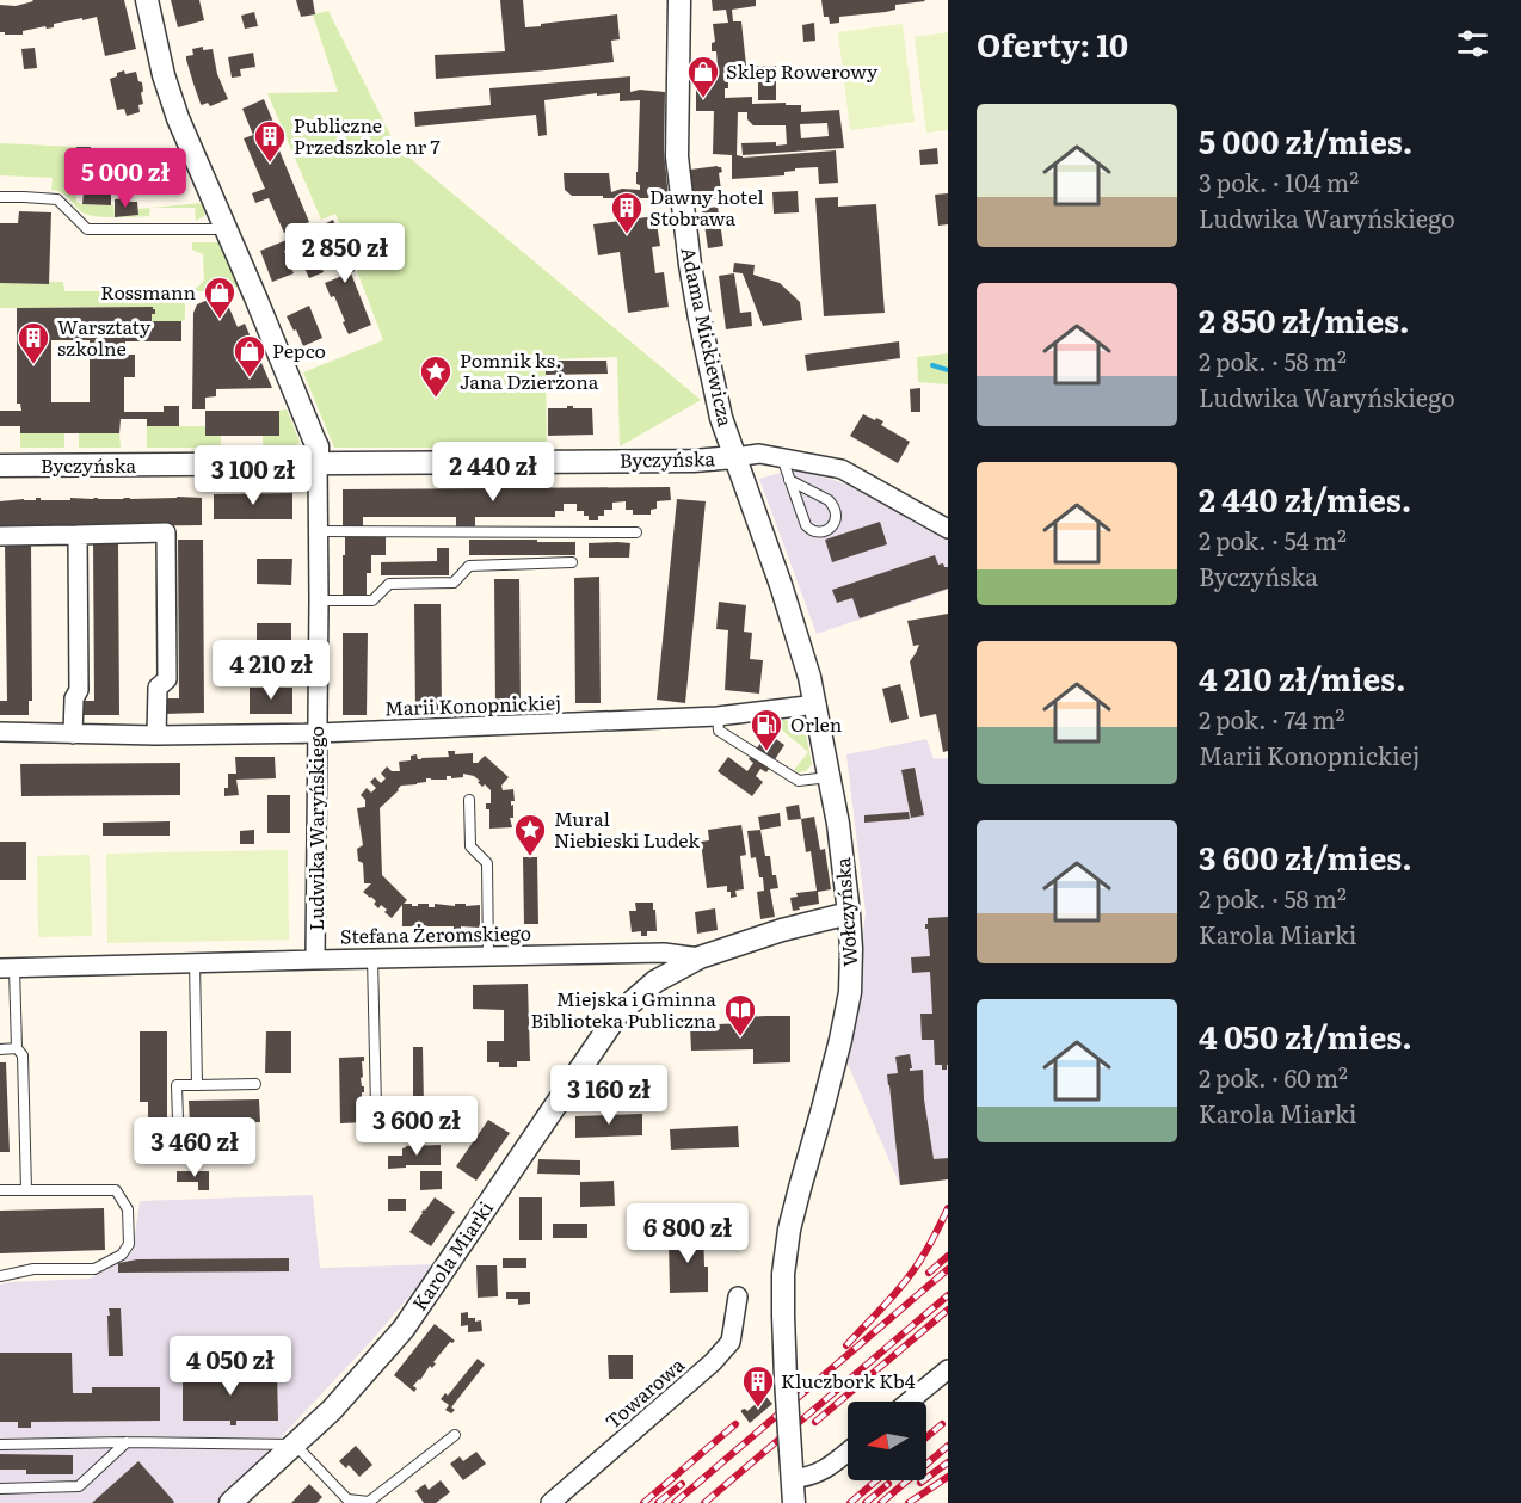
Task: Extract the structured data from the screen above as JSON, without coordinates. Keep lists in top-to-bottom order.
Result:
{
  "streets": {
    "street": [
      "Adama Mickiewicza",
      "Byczyńska",
      "Marii Konopnickiej",
      "Ludwika Waryńskiego",
      "Wołczyńska",
      "Stefana Żeromskiego",
      "Karola Miarki",
      "Towarowa"
    ]
  },
  "crossings": [
    ["Adama Mickiewicza", "Byczyńska"],
    ["Adama Mickiewicza", "Wołczyńska"],
    ["Byczyńska", "Ludwika Waryńskiego"],
    ["Byczyńska", "Wołczyńska"],
    ["Marii Konopnickiej", "Ludwika Waryńskiego"],
    ["Marii Konopnickiej", "Wołczyńska"],
    ["Ludwika Waryńskiego", "Stefana Żeromskiego"],
    ["Wołczyńska", "Karola Miarki"],
    ["Stefana Żeromskiego", "Karola Miarki"]
  ],
  "places": {
    "shop": ["Sklep Rowerowy", "Rossmann", "Pepco"],
    "building": [
      "Publiczne Przedszkole nr 7",
      "Dawny hotel Stobrawa",
      "Warsztaty szkolne",
      "Kluczbork Kb4"
    ],
    "place": ["Pomnik ks. Jana Dzierżona", "Mural Niebieski Ludek"],
    "fuel station": ["Orlen"],
    "library": ["Miejska i Gminna Biblioteka Publiczna"]
  },
  "north": "left",
  "page": {
    "heading": "Oferty: 10",
    "list": [
      {
        "name": "5 000 zł/mies.",
        "note": "3 pok. · 104 m² · Ludwika Waryńskiego"
      },
      {
        "name": "2 850 zł/mies.",
        "note": "2 pok. · 58 m² · Ludwika Waryńskiego"
      },
      {
        "name": "2 440 zł/mies.",
        "note": "2 pok. · 54 m² · Byczyńska"
      },
      {
        "name": "4 210 zł/mies.",
        "note": "2 pok. · 74 m² · Marii Konopnickiej"
      },
      {
        "name": "3 600 zł/mies.",
        "note": "2 pok. · 58 m² · Karola Miarki"
      },
      {
        "name": "4 050 zł/mies.",
        "note": "2 pok. · 60 m² · Karola Miarki"
      }
    ],
    "price": [
      "5 000 zł",
      "2 850 zł",
      "2 440 zł",
      "3 100 zł",
      "4 210 zł",
      "3 160 zł",
      "3 600 zł",
      "3 460 zł",
      "6 800 zł",
      "4 050 zł"
    ]
  }
}
